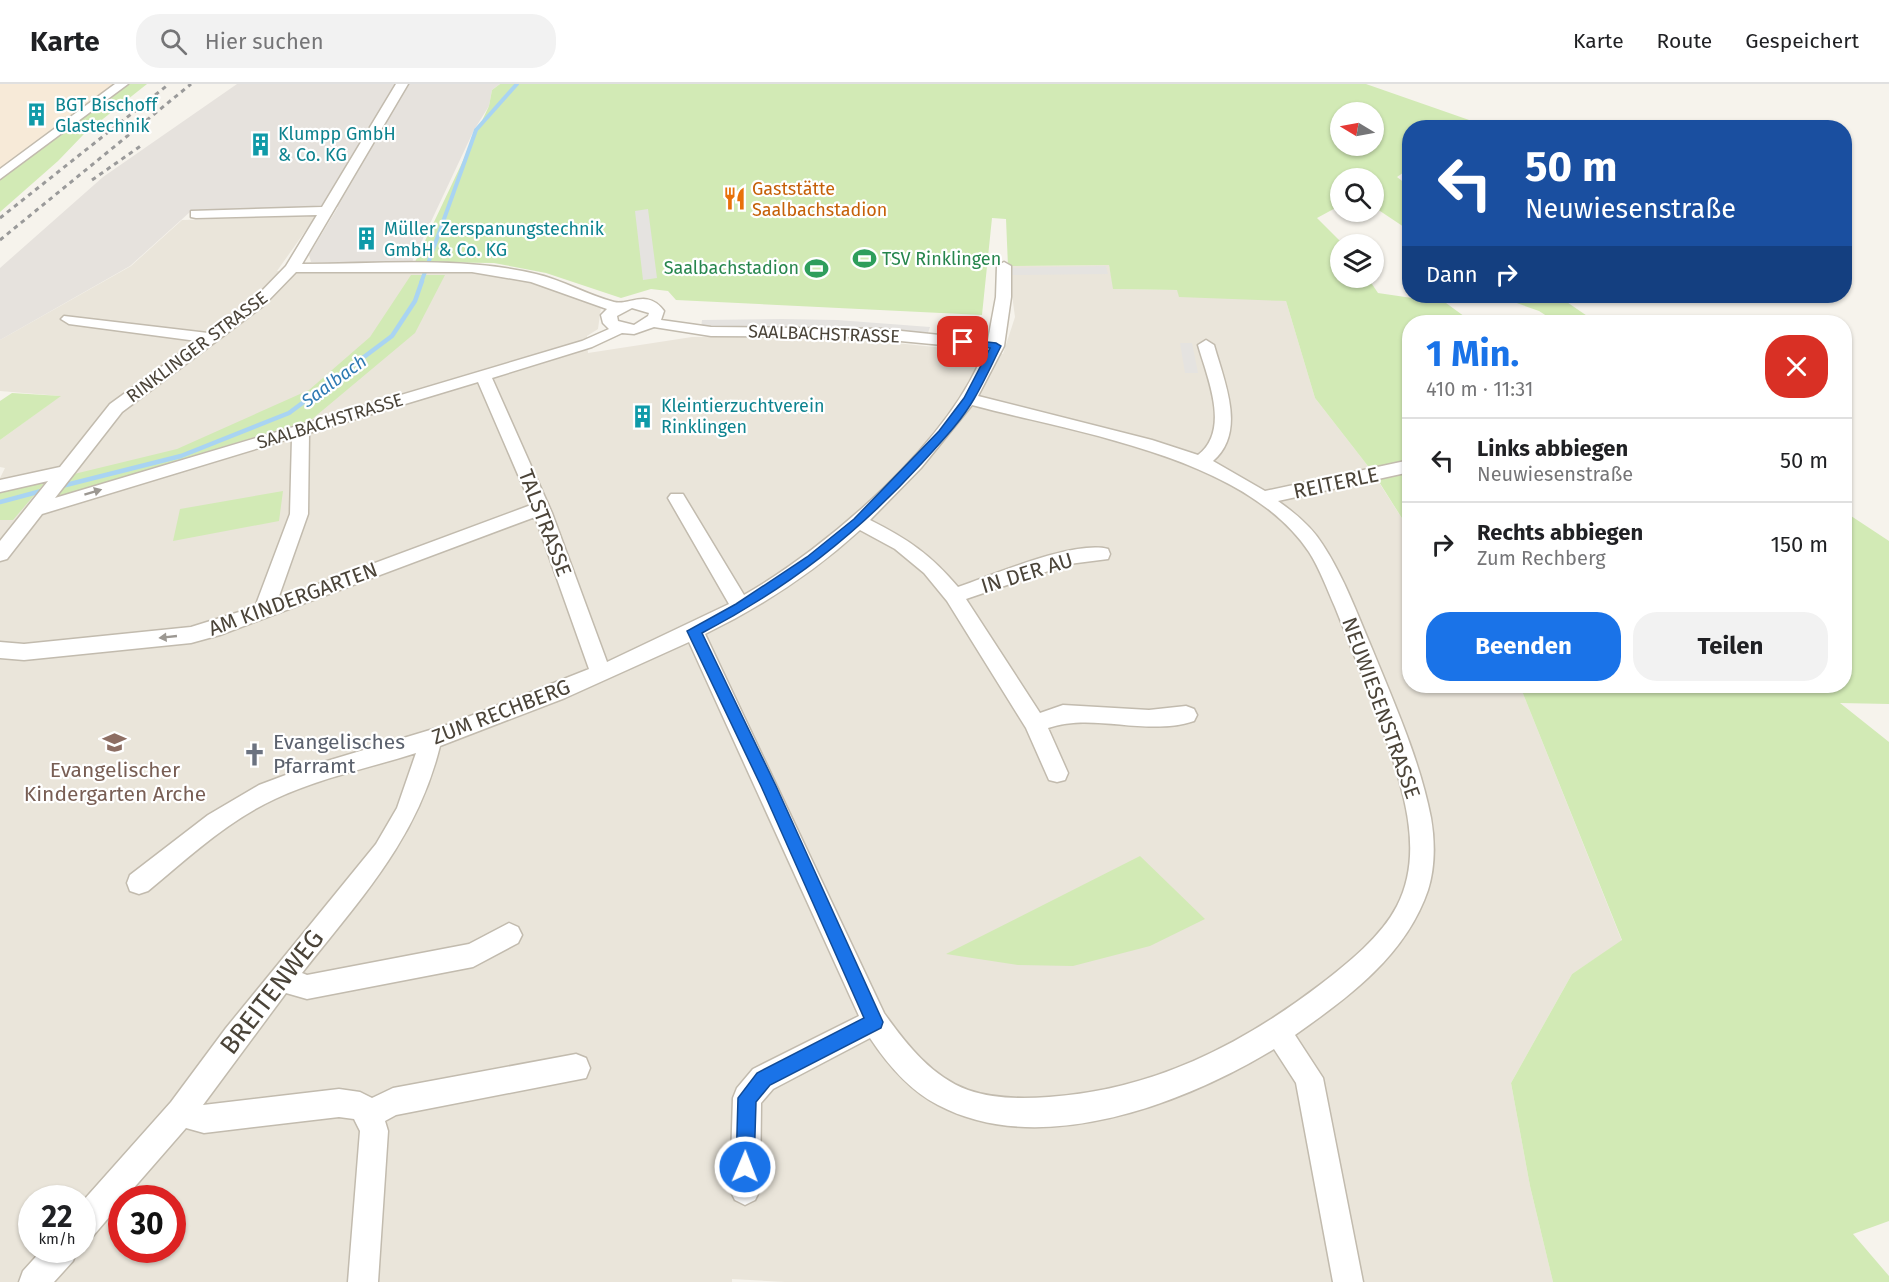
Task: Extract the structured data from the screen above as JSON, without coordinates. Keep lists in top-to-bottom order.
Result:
{
  "streets": {
    "street": [
      "SAALBACHSTRASSE",
      "RINKLINGER STRASSE",
      "REITERLE",
      "TALSTRASSE",
      "IN DER AU",
      "AM KINDERGARTEN",
      "NEUWIESENSTRASSE",
      "ZUM RECHBERG",
      "BREITENWEG"
    ]
  },
  "crossings": [
    ["SAALBACHSTRASSE", "RINKLINGER STRASSE"],
    ["SAALBACHSTRASSE", "TALSTRASSE"],
    ["SAALBACHSTRASSE", "ZUM RECHBERG"],
    ["REITERLE", "NEUWIESENSTRASSE"],
    ["TALSTRASSE", "AM KINDERGARTEN"],
    ["TALSTRASSE", "ZUM RECHBERG"],
    ["IN DER AU", "ZUM RECHBERG"],
    ["NEUWIESENSTRASSE", "ZUM RECHBERG"],
    ["ZUM RECHBERG", "BREITENWEG"]
  ],
  "one_way": ["AM KINDERGARTEN"],
  "water": ["Saalbach"],
  "places": {
    "building": [
      "BGT Bischoff Glastechnik",
      "Klumpp GmbH & Co. KG",
      "Müller Zerspanungstechnik GmbH & Co. KG",
      "Kleintierzuchtverein Rinklingen"
    ],
    "restaurant": ["Gaststätte Saalbachstadion"],
    "sports": ["TSV Rinklingen", "Saalbachstadion"],
    "school or university": ["Evangelischer Kindergarten Arche"],
    "church": ["Evangelisches Pfarramt"]
  },
  "north": "left",
  "page": {
    "header": "Karte",
    "search": "Hier suchen",
    "nav": ["Karte", "Route", "Gespeichert"],
    "turn": ["50 m", "Neuwiesenstraße"],
    "then": "Dann",
    "heading": ["1 Min.", "410 m · 11:31"],
    "list": [
      {
        "name": "Links abbiegen",
        "note": "Neuwiesenstraße",
        "value": "50 m"
      },
      {
        "name": "Rechts abbiegen",
        "note": "Zum Rechberg",
        "value": "150 m"
      }
    ],
    "buttons": ["Beenden", "Teilen"],
    "speed": "22 km/h",
    "limit": "30"
  }
}
